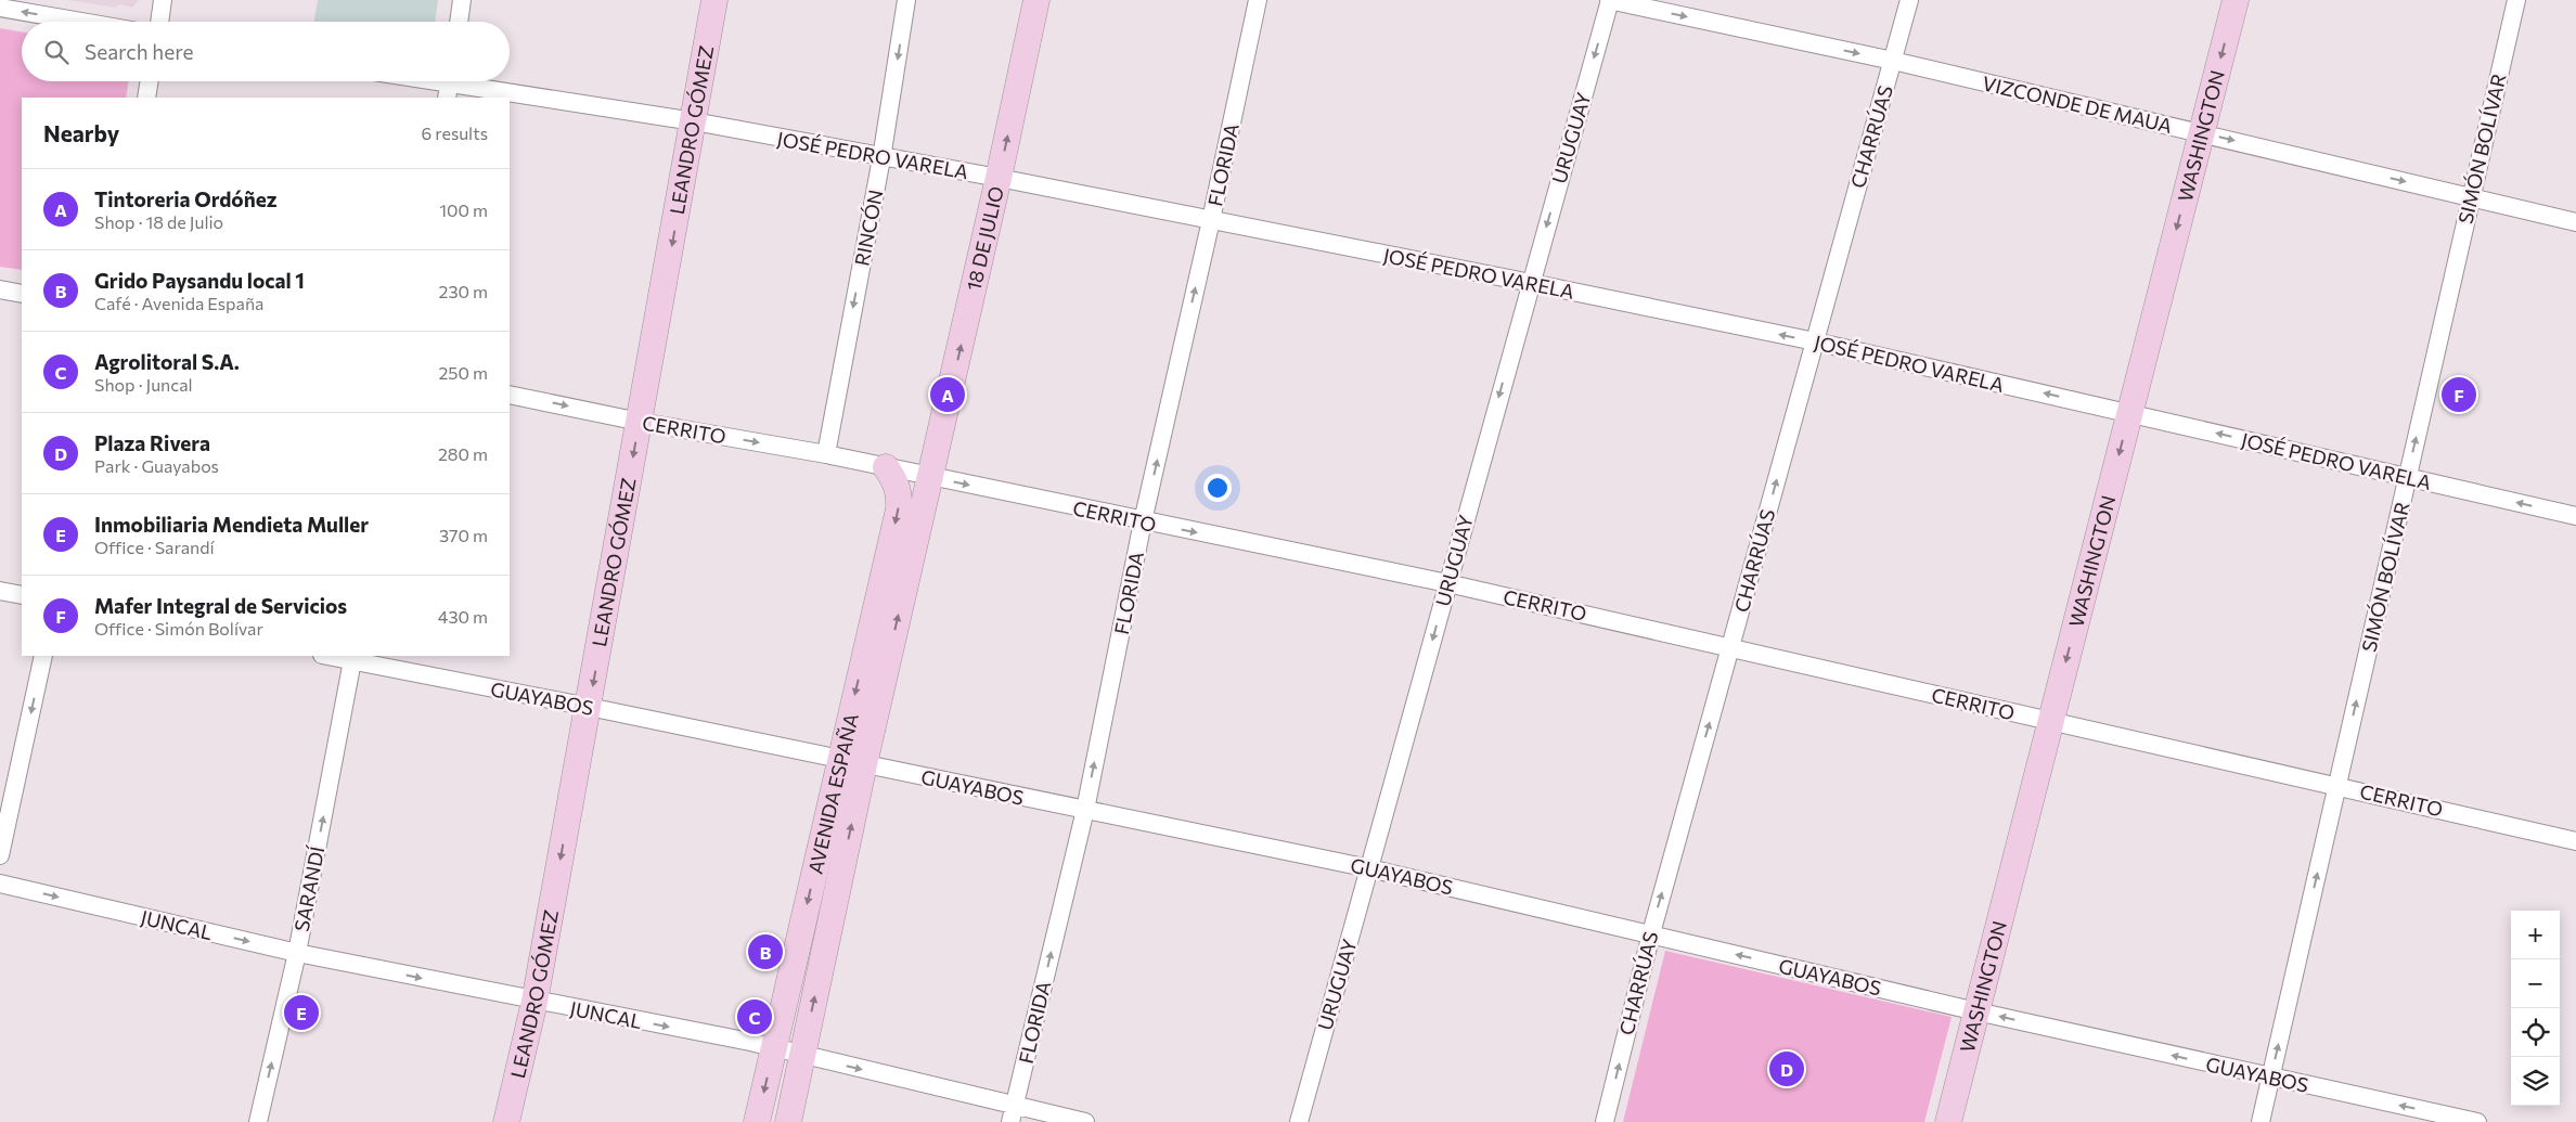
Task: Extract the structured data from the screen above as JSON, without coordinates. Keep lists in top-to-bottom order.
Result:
{
  "streets": {
    "street": [
      "VIZCONDE DE MAUA",
      "LEANDRO GÓMEZ",
      "WASHINGTON",
      "CHARRÚAS",
      "URUGUAY",
      "SIMÓN BOLÍVAR",
      "JOSÉ PEDRO VARELA",
      "FLORIDA",
      "RINCÓN",
      "18 DE JULIO",
      "CERRITO",
      "GUAYABOS",
      "AVENIDA ESPAÑA",
      "SARANDÍ",
      "JUNCAL"
    ]
  },
  "crossings": [
    ["VIZCONDE DE MAUA", "WASHINGTON"],
    ["VIZCONDE DE MAUA", "CHARRÚAS"],
    ["VIZCONDE DE MAUA", "URUGUAY"],
    ["VIZCONDE DE MAUA", "SIMÓN BOLÍVAR"],
    ["LEANDRO GÓMEZ", "JOSÉ PEDRO VARELA"],
    ["LEANDRO GÓMEZ", "CERRITO"],
    ["LEANDRO GÓMEZ", "GUAYABOS"],
    ["LEANDRO GÓMEZ", "JUNCAL"],
    ["WASHINGTON", "JOSÉ PEDRO VARELA"],
    ["WASHINGTON", "CERRITO"],
    ["WASHINGTON", "GUAYABOS"],
    ["CHARRÚAS", "JOSÉ PEDRO VARELA"],
    ["CHARRÚAS", "CERRITO"],
    ["CHARRÚAS", "GUAYABOS"],
    ["URUGUAY", "JOSÉ PEDRO VARELA"],
    ["URUGUAY", "CERRITO"],
    ["URUGUAY", "GUAYABOS"],
    ["SIMÓN BOLÍVAR", "JOSÉ PEDRO VARELA"],
    ["SIMÓN BOLÍVAR", "CERRITO"],
    ["SIMÓN BOLÍVAR", "GUAYABOS"],
    ["JOSÉ PEDRO VARELA", "FLORIDA"],
    ["JOSÉ PEDRO VARELA", "RINCÓN"],
    ["JOSÉ PEDRO VARELA", "18 DE JULIO"],
    ["FLORIDA", "CERRITO"],
    ["FLORIDA", "GUAYABOS"],
    ["FLORIDA", "JUNCAL"],
    ["RINCÓN", "CERRITO"],
    ["18 DE JULIO", "CERRITO"],
    ["18 DE JULIO", "AVENIDA ESPAÑA"],
    ["CERRITO", "AVENIDA ESPAÑA"],
    ["GUAYABOS", "AVENIDA ESPAÑA"],
    ["GUAYABOS", "SARANDÍ"],
    ["AVENIDA ESPAÑA", "JUNCAL"],
    ["SARANDÍ", "JUNCAL"]
  ],
  "one_way": [
    "VIZCONDE DE MAUA",
    "LEANDRO GÓMEZ",
    "WASHINGTON",
    "CHARRÚAS",
    "URUGUAY",
    "SIMÓN BOLÍVAR",
    "JOSÉ PEDRO VARELA",
    "FLORIDA",
    "RINCÓN",
    "18 DE JULIO",
    "CERRITO",
    "GUAYABOS",
    "SARANDÍ",
    "JUNCAL"
  ],
  "page": {
    "search": "Search here",
    "heading": ["Nearby", "6 results"],
    "list": [
      {
        "mark": "A",
        "name": "Tintoreria Ordóñez",
        "note": "Shop · 18 de Julio",
        "value": "100 m"
      },
      {
        "mark": "B",
        "name": "Grido Paysandu local 1",
        "note": "Café · Avenida España",
        "value": "230 m"
      },
      {
        "mark": "C",
        "name": "Agrolitoral S.A.",
        "note": "Shop · Juncal",
        "value": "250 m"
      },
      {
        "mark": "D",
        "name": "Plaza Rivera",
        "note": "Park · Guayabos",
        "value": "280 m"
      },
      {
        "mark": "E",
        "name": "Inmobiliaria Mendieta Muller",
        "note": "Office · Sarandí",
        "value": "370 m"
      },
      {
        "mark": "F",
        "name": "Mafer Integral de Servicios",
        "note": "Office · Simón Bolívar",
        "value": "430 m"
      }
    ],
    "pins": [
      "A",
      "F",
      "B",
      "E",
      "C",
      "D"
    ],
    "map_buttons": ["+", "−"]
  }
}
